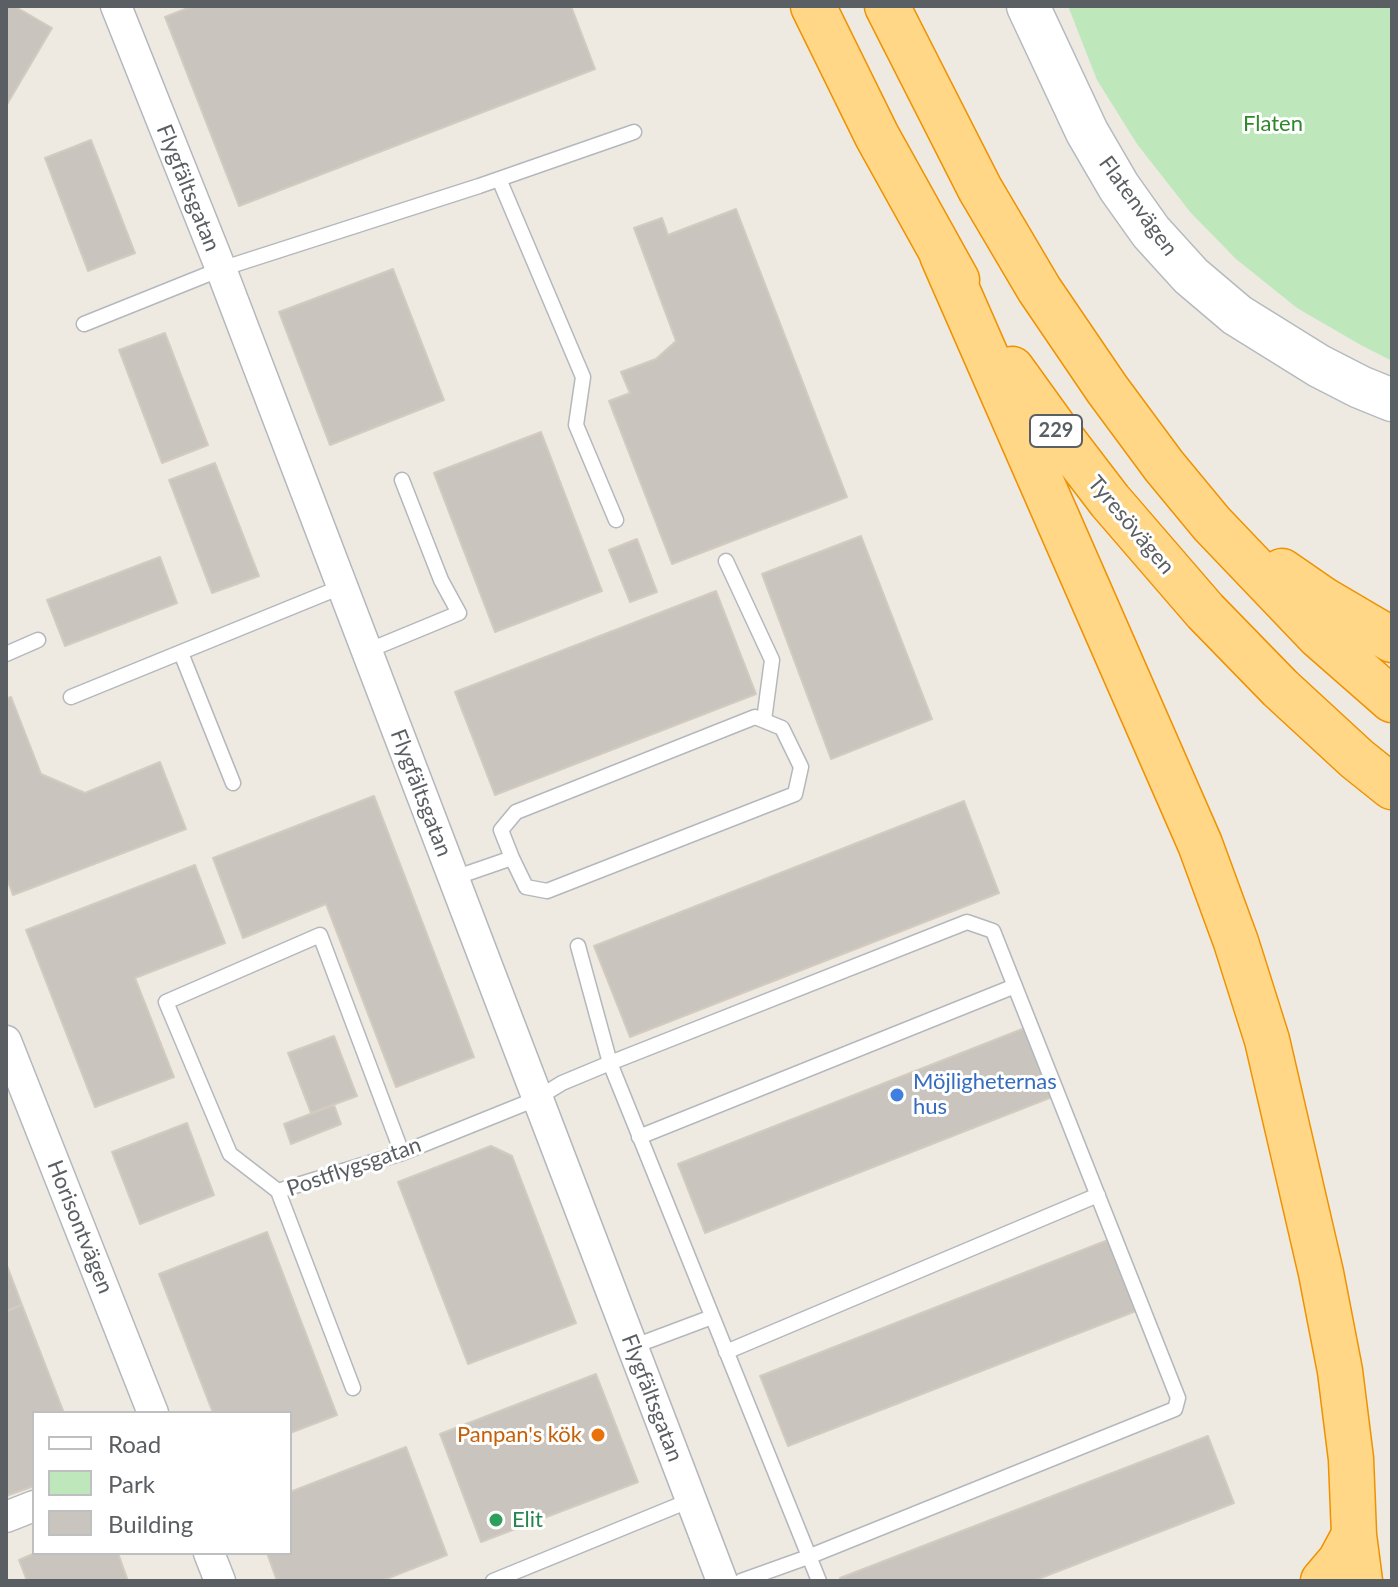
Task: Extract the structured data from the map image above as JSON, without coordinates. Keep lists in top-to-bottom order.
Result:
{
  "streets": {
    "highway": ["229", "Tyresövägen"],
    "street": ["Flygfältsgatan", "Flatenvägen", "Horisontvägen"],
    "lane": ["Postflygsgatan"]
  },
  "crossings": [
    ["Flygfältsgatan", "Postflygsgatan"]
  ],
  "parks": ["Flaten"],
  "places": ["Möjligheternas hus", "Panpan's kök", "Elit"],
  "legend": ["Road", "Park", "Building"]
}
